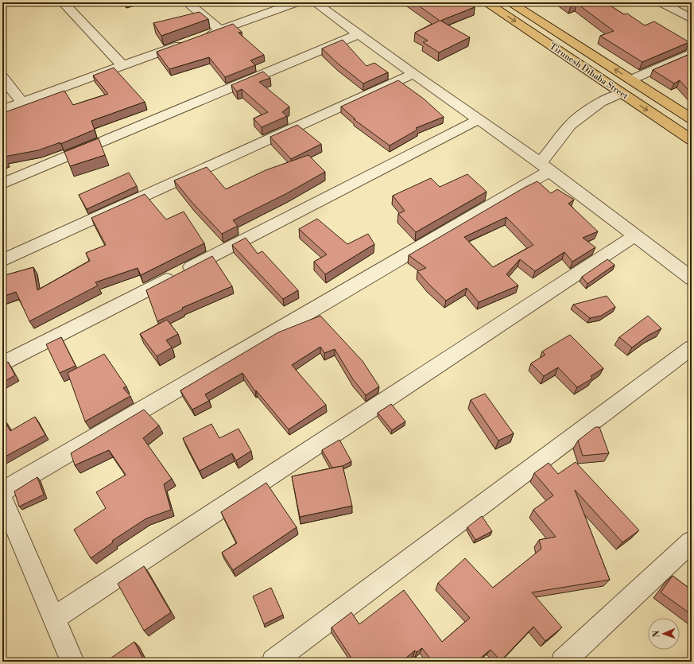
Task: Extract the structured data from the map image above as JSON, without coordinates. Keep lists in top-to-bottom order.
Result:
{
  "streets": {
    "main road": ["Tirunesh Dibaba Street"]
  },
  "north": "left"
}
